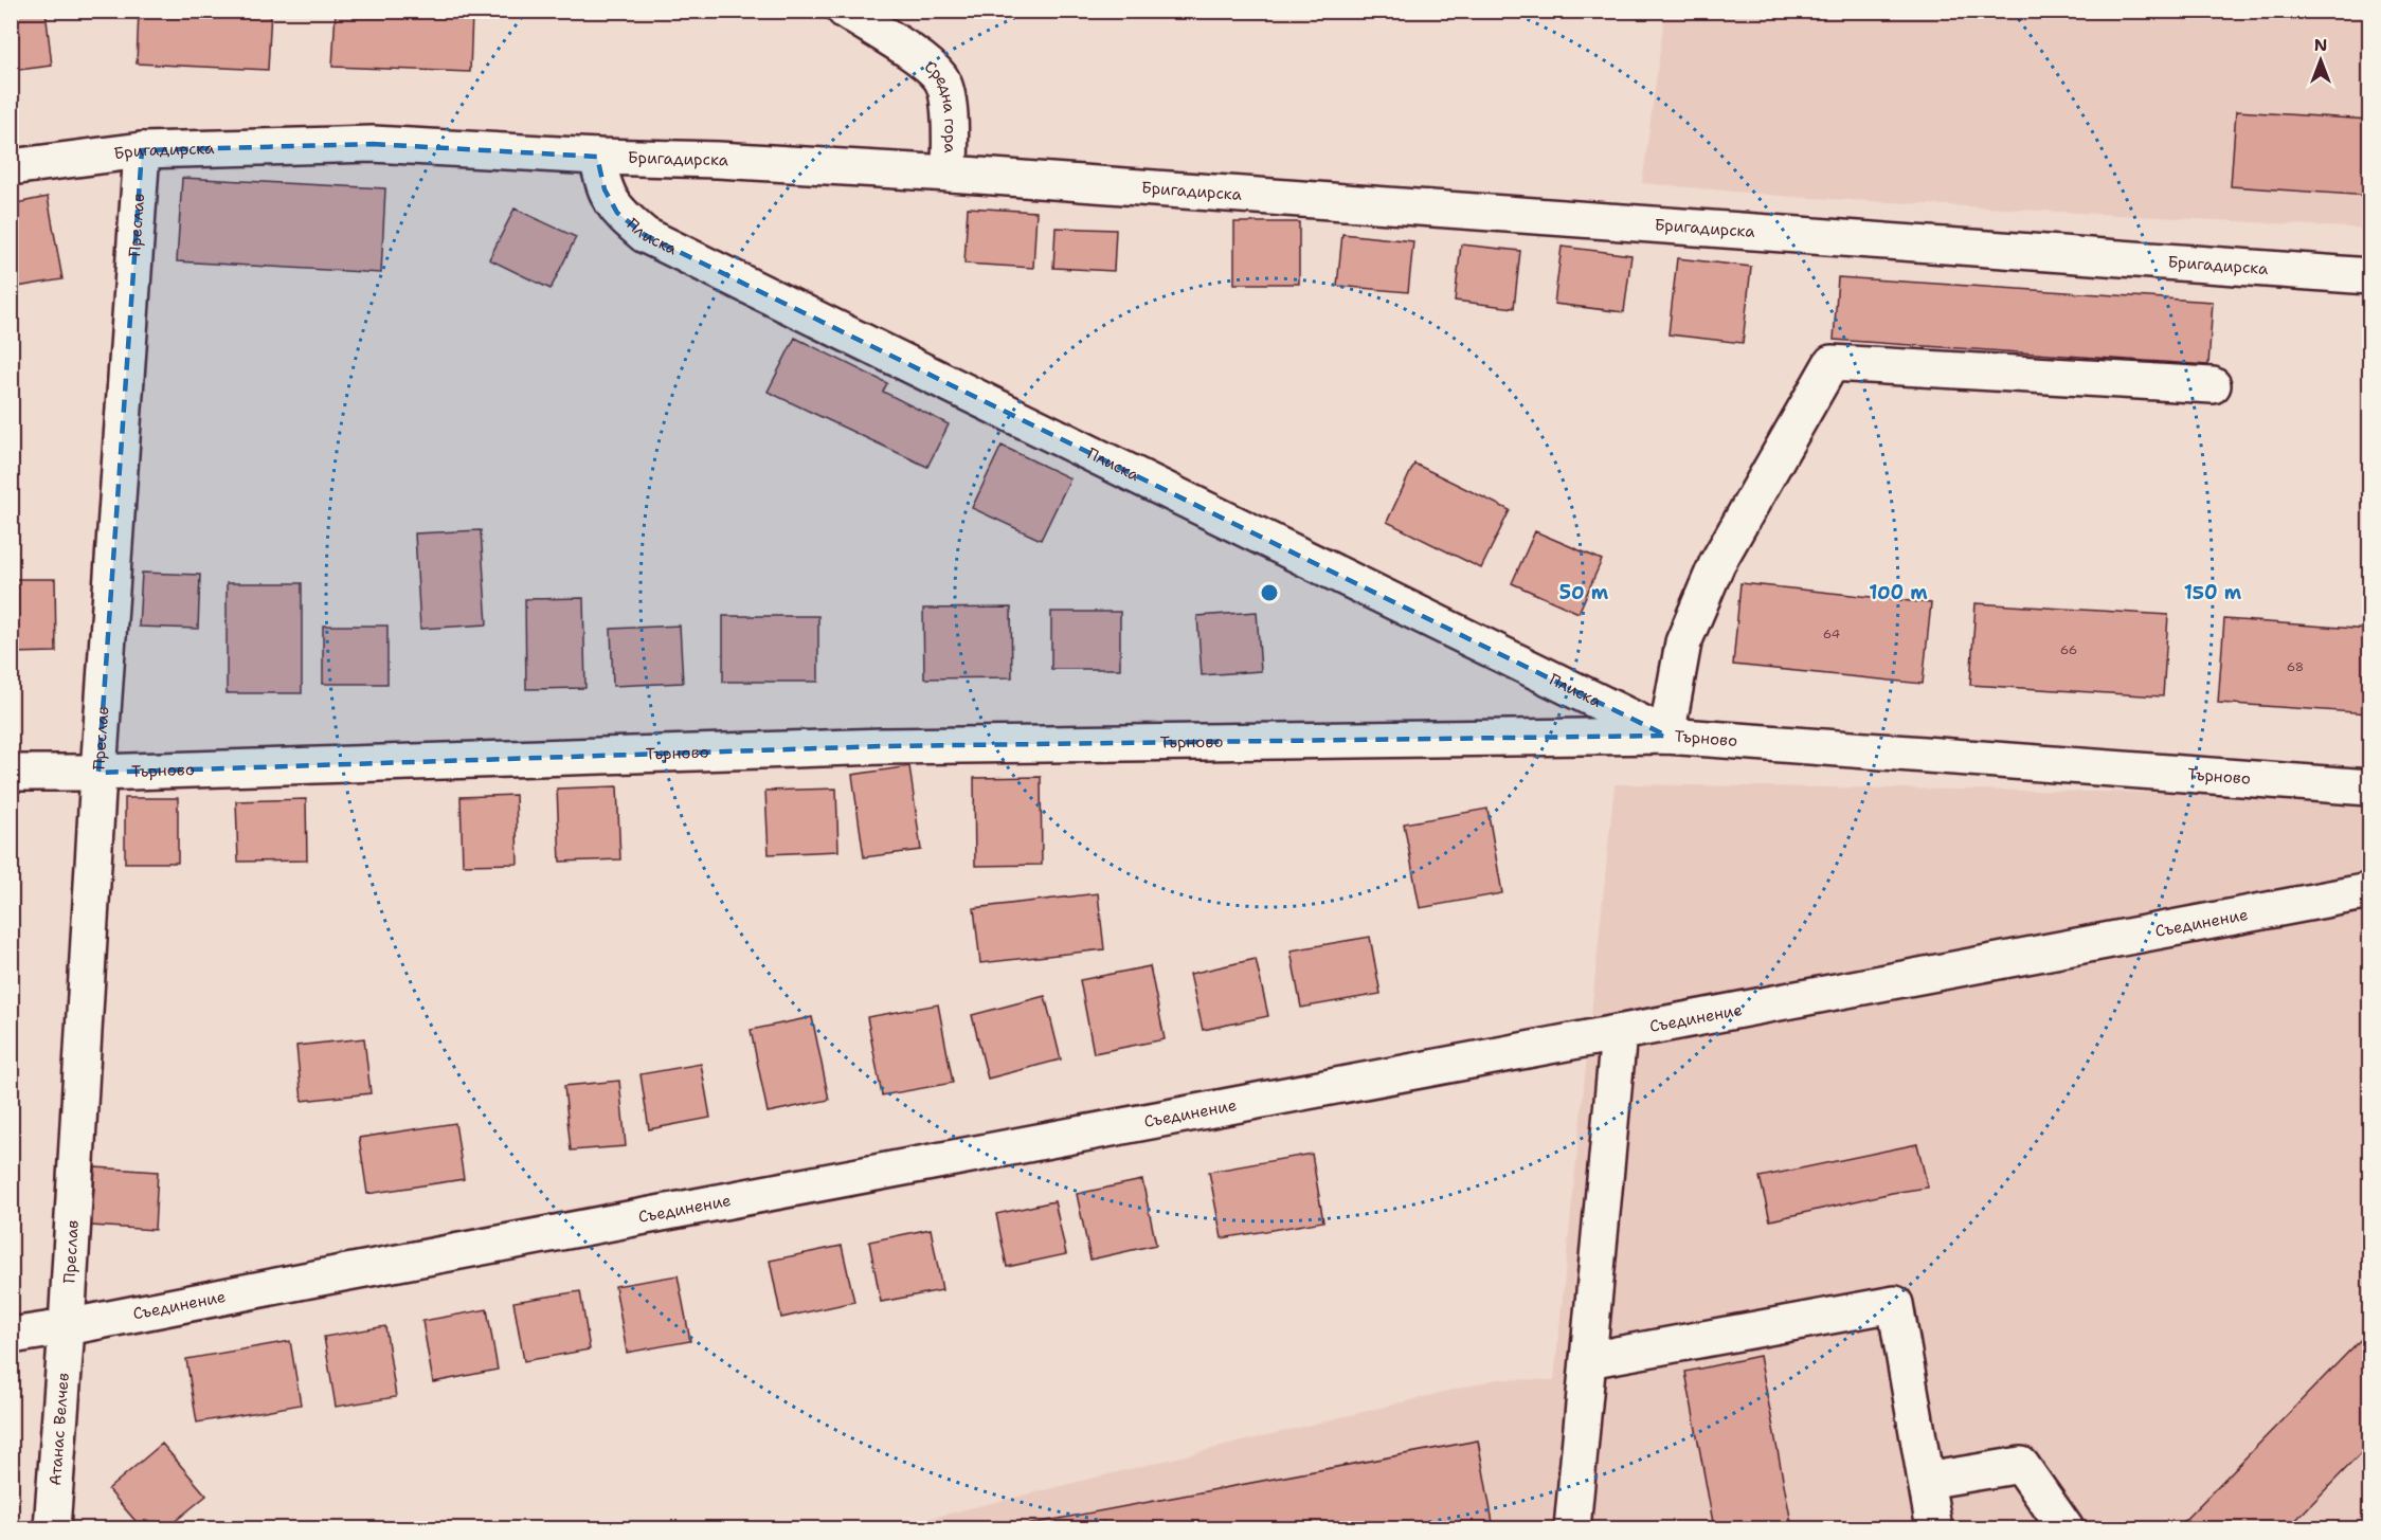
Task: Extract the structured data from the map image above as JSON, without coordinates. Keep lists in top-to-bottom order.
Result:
{
  "streets": {
    "street": [
      "Средна гора",
      "Бригадирска",
      "Преслав",
      "Плиска",
      "Търново",
      "Съединение",
      "Атанас Велчев"
    ]
  },
  "crossings": [
    ["Средна гора", "Бригадирска"],
    ["Бригадирска", "Преслав"],
    ["Бригадирска", "Плиска"],
    ["Преслав", "Търново"],
    ["Преслав", "Съединение"],
    ["Преслав", "Атанас Велчев"],
    ["Плиска", "Търново"],
    ["Съединение", "Атанас Велчев"]
  ],
  "house_numbers": ["64", "66", "68"],
  "north": "top",
  "rings": ["50 m", "100 m", "150 m"]
}
